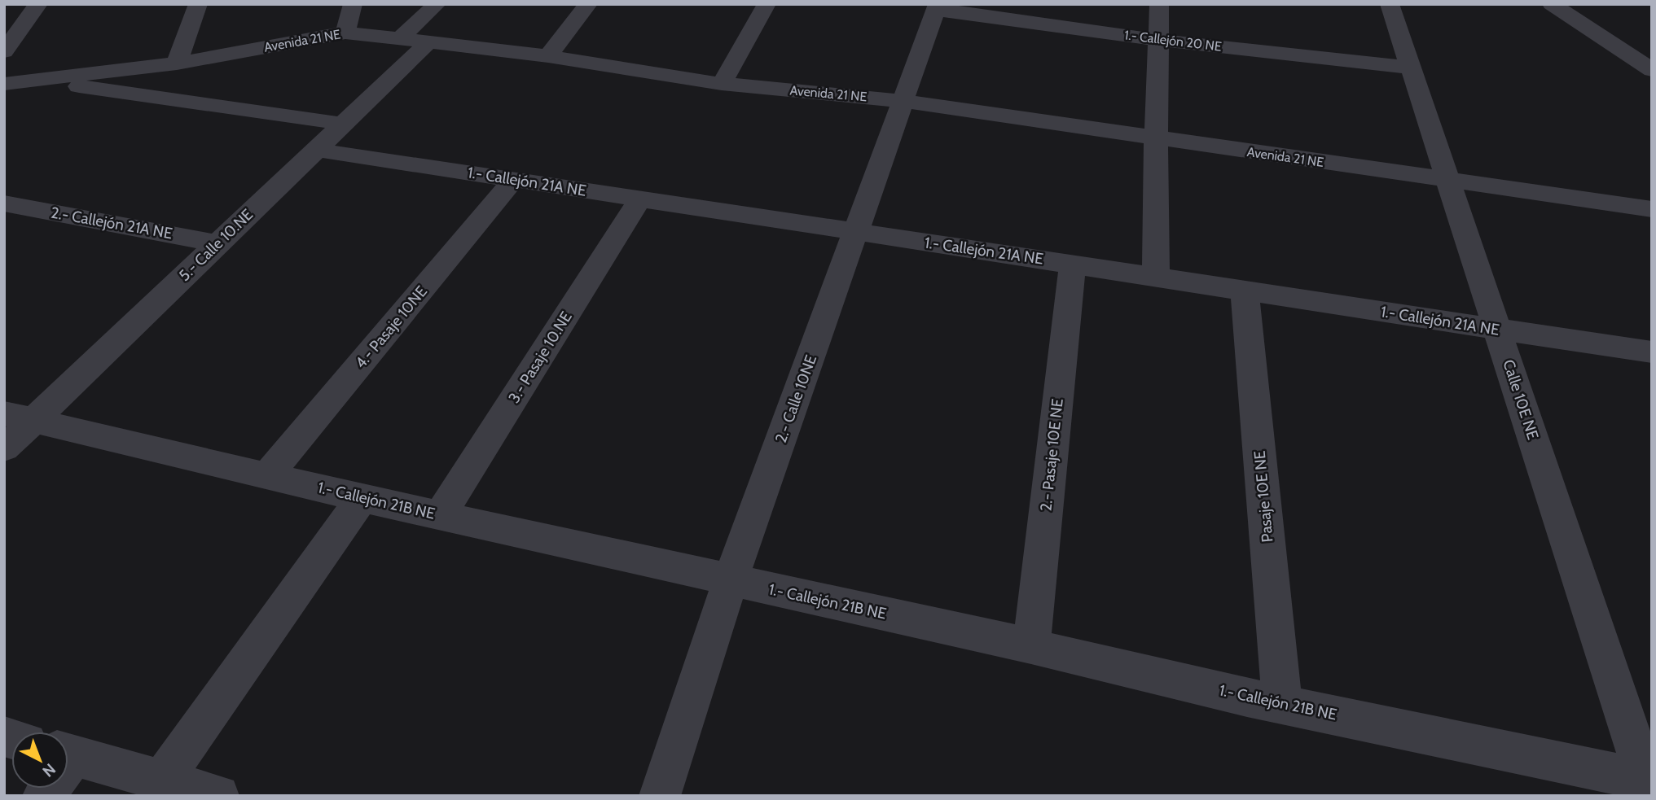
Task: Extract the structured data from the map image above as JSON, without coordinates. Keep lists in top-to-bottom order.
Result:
{
  "streets": {
    "street": [
      "Avenida 21 NE",
      "1.- Callejón 20 NE",
      "1.- Callejón 21A NE",
      "2.- Callejón 21A NE",
      "5.- Calle 10.NE",
      "4.- Pasaje 10NE",
      "3.- Pasaje 10.NE",
      "2.- Calle 10NE",
      "Calle 10E NE",
      "2.- Pasaje 10E NE",
      "Pasaje 10E NE",
      "1.- Callejón 21B NE"
    ]
  },
  "crossings": [
    ["Avenida 21 NE", "5.- Calle 10.NE"],
    ["Avenida 21 NE", "2.- Calle 10NE"],
    ["Avenida 21 NE", "Calle 10E NE"],
    ["1.- Callejón 20 NE", "2.- Calle 10NE"],
    ["1.- Callejón 20 NE", "Calle 10E NE"],
    ["1.- Callejón 21A NE", "5.- Calle 10.NE"],
    ["1.- Callejón 21A NE", "4.- Pasaje 10NE"],
    ["1.- Callejón 21A NE", "3.- Pasaje 10.NE"],
    ["1.- Callejón 21A NE", "2.- Calle 10NE"],
    ["1.- Callejón 21A NE", "Calle 10E NE"],
    ["1.- Callejón 21A NE", "2.- Pasaje 10E NE"],
    ["1.- Callejón 21A NE", "Pasaje 10E NE"],
    ["2.- Callejón 21A NE", "5.- Calle 10.NE"],
    ["5.- Calle 10.NE", "1.- Callejón 21B NE"],
    ["4.- Pasaje 10NE", "1.- Callejón 21B NE"],
    ["3.- Pasaje 10.NE", "1.- Callejón 21B NE"],
    ["2.- Calle 10NE", "1.- Callejón 21B NE"],
    ["Calle 10E NE", "1.- Callejón 21B NE"],
    ["2.- Pasaje 10E NE", "1.- Callejón 21B NE"],
    ["Pasaje 10E NE", "1.- Callejón 21B NE"]
  ],
  "north": "bottom right"
}
